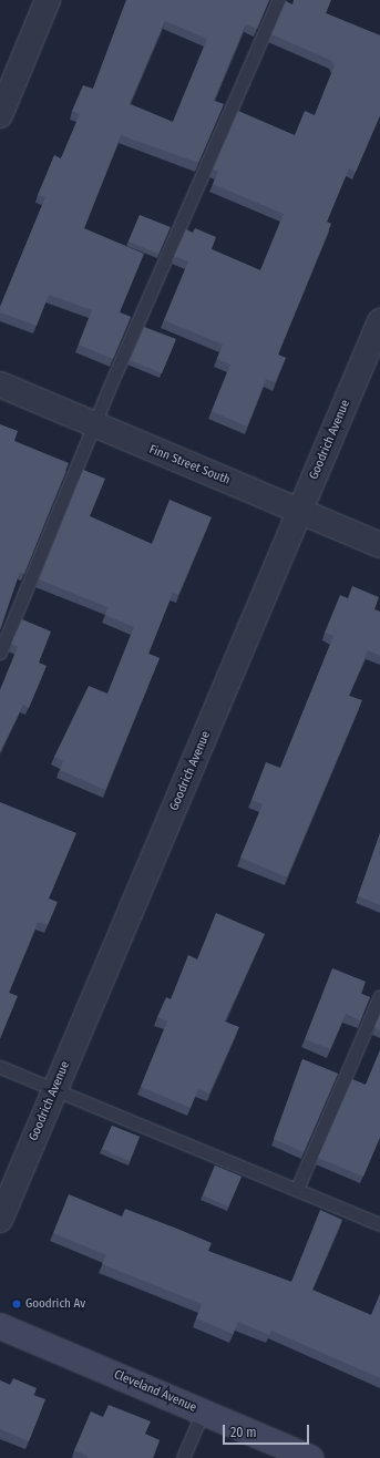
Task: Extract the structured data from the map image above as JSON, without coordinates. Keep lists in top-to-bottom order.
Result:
{
  "streets": {
    "street": ["Goodrich Avenue", "Finn Street South", "Cleveland Avenue"]
  },
  "crossings": [
    ["Goodrich Avenue", "Finn Street South"]
  ],
  "places": ["Goodrich Av"],
  "scale_bar": "20 m"
}
